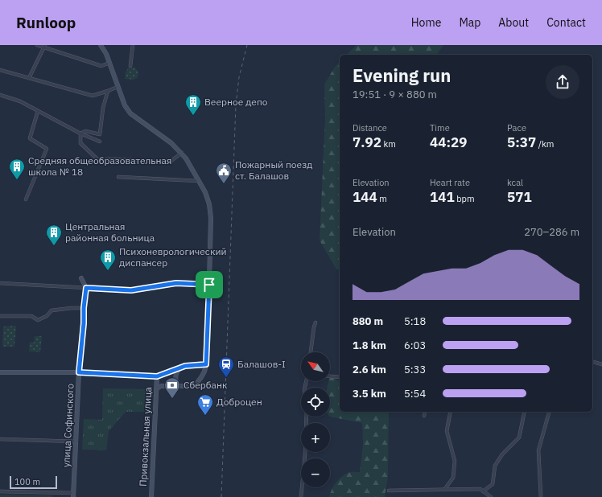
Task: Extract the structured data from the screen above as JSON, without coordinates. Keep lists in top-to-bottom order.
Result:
{
  "streets": {
    "main road": ["улица Софинского", "Привокзальная улица"]
  },
  "places": {
    "building": [
      "Веерное депо",
      "Средняя общеобразовательная школа № 18",
      "Центральная районная больница",
      "Психоневрологический диспансер"
    ],
    "public building": ["Пожарный поезд ст. Балашов"],
    "station": ["Балашов-I"],
    "bank": ["Сбербанк"],
    "supermarket": ["Доброцен"]
  },
  "scale_bar": "100 m",
  "north": "top left",
  "page": {
    "header": "Runloop",
    "nav": [
      "Home",
      "Map",
      "About",
      "Contact"
    ],
    "heading": ["Evening run", "19:51 · 9 × 880 m"],
    "stats": [
      ["Distance", "7.92 km"],
      ["Time", "44:29"],
      ["Pace", "5:37 /km"],
      ["Elevation", "144 m"],
      ["Heart rate", "141 bpm"],
      ["kcal", "571"]
    ],
    "chart": ["Elevation", "270–286 m"],
    "list": [
      {
        "name": "880 m",
        "note": "5:18"
      },
      {
        "name": "1.8 km",
        "note": "6:03"
      },
      {
        "name": "2.6 km",
        "note": "5:33"
      },
      {
        "name": "3.5 km",
        "note": "5:54"
      }
    ],
    "map_buttons": ["+", "−"],
    "scale": "100 m"
  }
}
